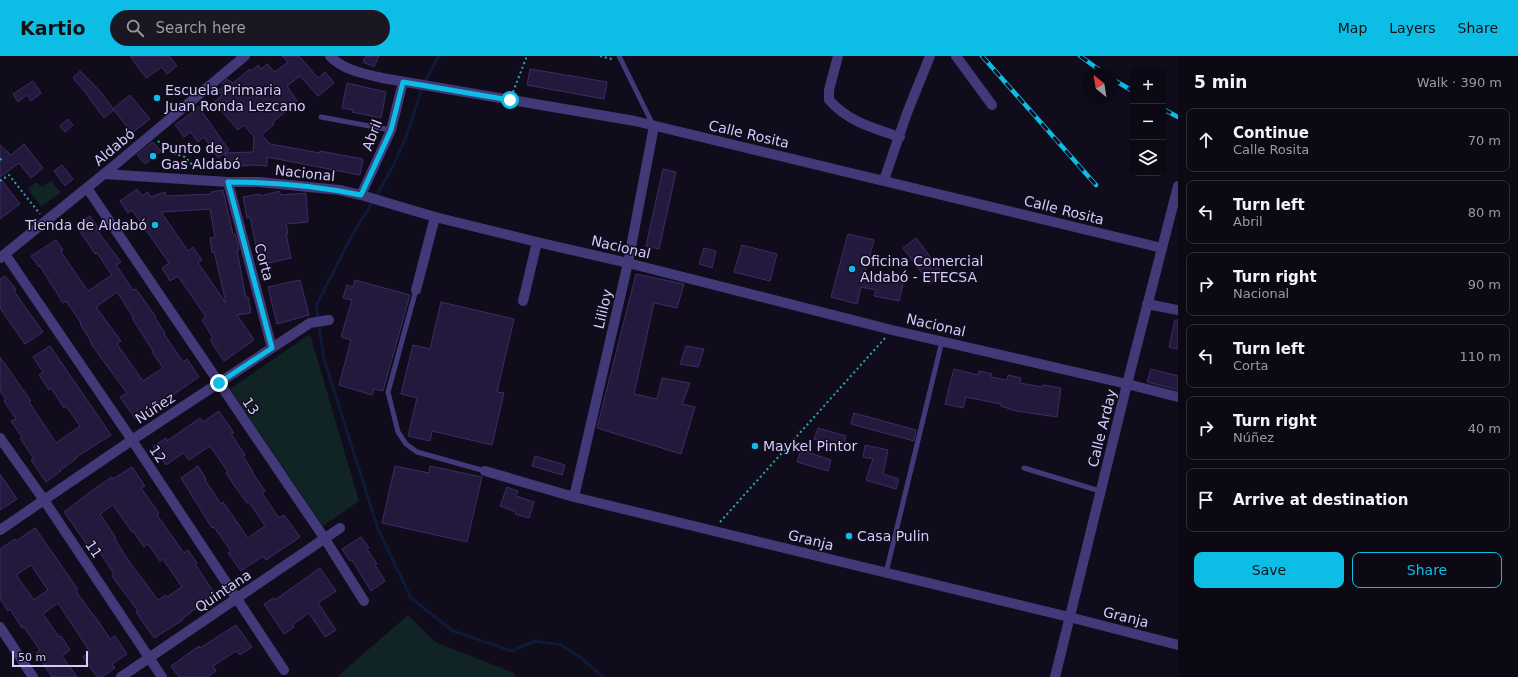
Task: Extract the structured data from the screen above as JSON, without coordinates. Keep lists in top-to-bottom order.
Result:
{
  "streets": {
    "street": [
      "Calle Rosita",
      "Abril",
      "Aldabó",
      "Nacional",
      "Corta",
      "Lililoy",
      "13",
      "Núñez",
      "Calle Arday",
      "12",
      "Granja",
      "11",
      "Quintana"
    ]
  },
  "crossings": [
    ["Calle Rosita", "Abril"],
    ["Calle Rosita", "Lililoy"],
    ["Calle Rosita", "Calle Arday"],
    ["Abril", "Nacional"],
    ["Aldabó", "Nacional"],
    ["Aldabó", "13"],
    ["Aldabó", "12"],
    ["Nacional", "Corta"],
    ["Nacional", "Lililoy"],
    ["Nacional", "Calle Arday"],
    ["Corta", "Núñez"],
    ["Lililoy", "Granja"],
    ["13", "Núñez"],
    ["13", "Quintana"],
    ["Núñez", "12"],
    ["Núñez", "11"],
    ["Calle Arday", "Granja"],
    ["12", "Quintana"],
    ["11", "Quintana"]
  ],
  "places": [
    "Escuela Primaria Juan Ronda Lezcano",
    "Punto de Gas Aldabó",
    "Tienda de Aldabó",
    "Oficina Comercial Aldabó - ETECSA",
    "Maykel Pintor",
    "Casa Pulin"
  ],
  "scale_bar": "50 m",
  "north": "top left",
  "page": {
    "header": "Kartio",
    "search": "Search here",
    "nav": ["Map", "Layers", "Share"],
    "heading": ["5 min", "Walk · 390 m"],
    "map_buttons": ["+", "−"],
    "list": [
      ["Continue", "Calle Rosita", "70 m"],
      ["Turn left", "Abril", "80 m"],
      ["Turn right", "Nacional", "90 m"],
      ["Turn left", "Corta", "110 m"],
      ["Turn right", "Núñez", "40 m"],
      "Arrive at destination"
    ],
    "buttons": ["Save", "Share"],
    "scale": "50 m"
  }
}
